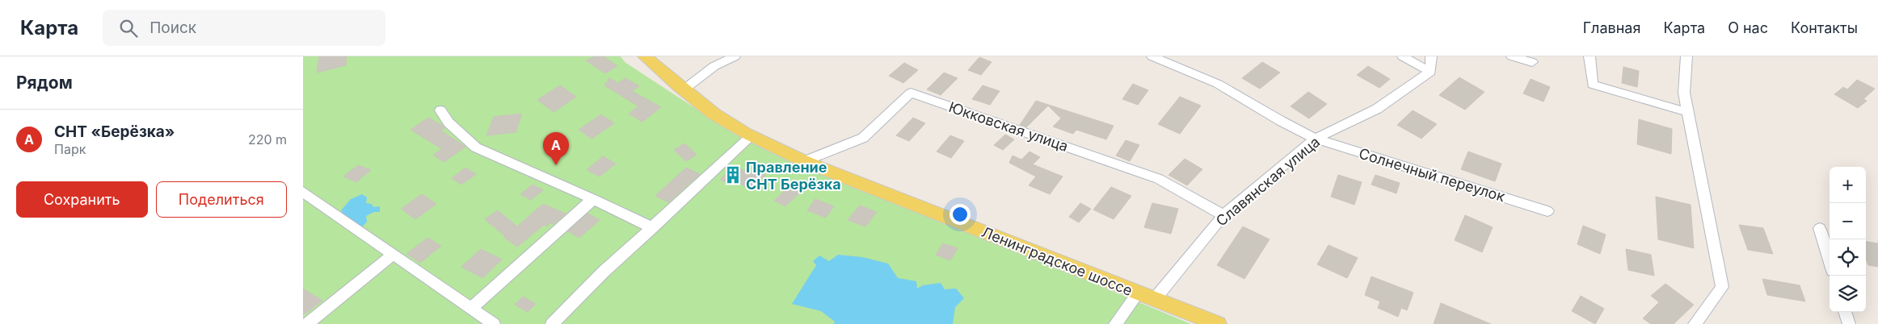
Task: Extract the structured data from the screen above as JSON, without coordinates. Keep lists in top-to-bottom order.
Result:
{
  "streets": {
    "main road": ["Ленинградское шоссе"],
    "street": ["Юкковская улица", "Солнечный переулок", "Славянская улица"]
  },
  "crossings": [
    ["Юкковская улица", "Славянская улица"],
    ["Юкковская улица", "Ленинградское шоссе"],
    ["Солнечный переулок", "Славянская улица"],
    ["Славянская улица", "Ленинградское шоссе"]
  ],
  "places": {
    "building": ["Правление СНТ Берёзка"]
  },
  "page": {
    "header": "Карта",
    "search": "Поиск",
    "nav": [
      "Главная",
      "Карта",
      "О нас",
      "Контакты"
    ],
    "heading": "Рядом",
    "list": [
      {
        "mark": "A",
        "name": "СНТ «Берёзка»",
        "note": "Парк",
        "value": "220 m"
      }
    ],
    "pins": "A",
    "map_buttons": ["+", "−"],
    "buttons": ["Сохранить", "Поделиться"]
  }
}
